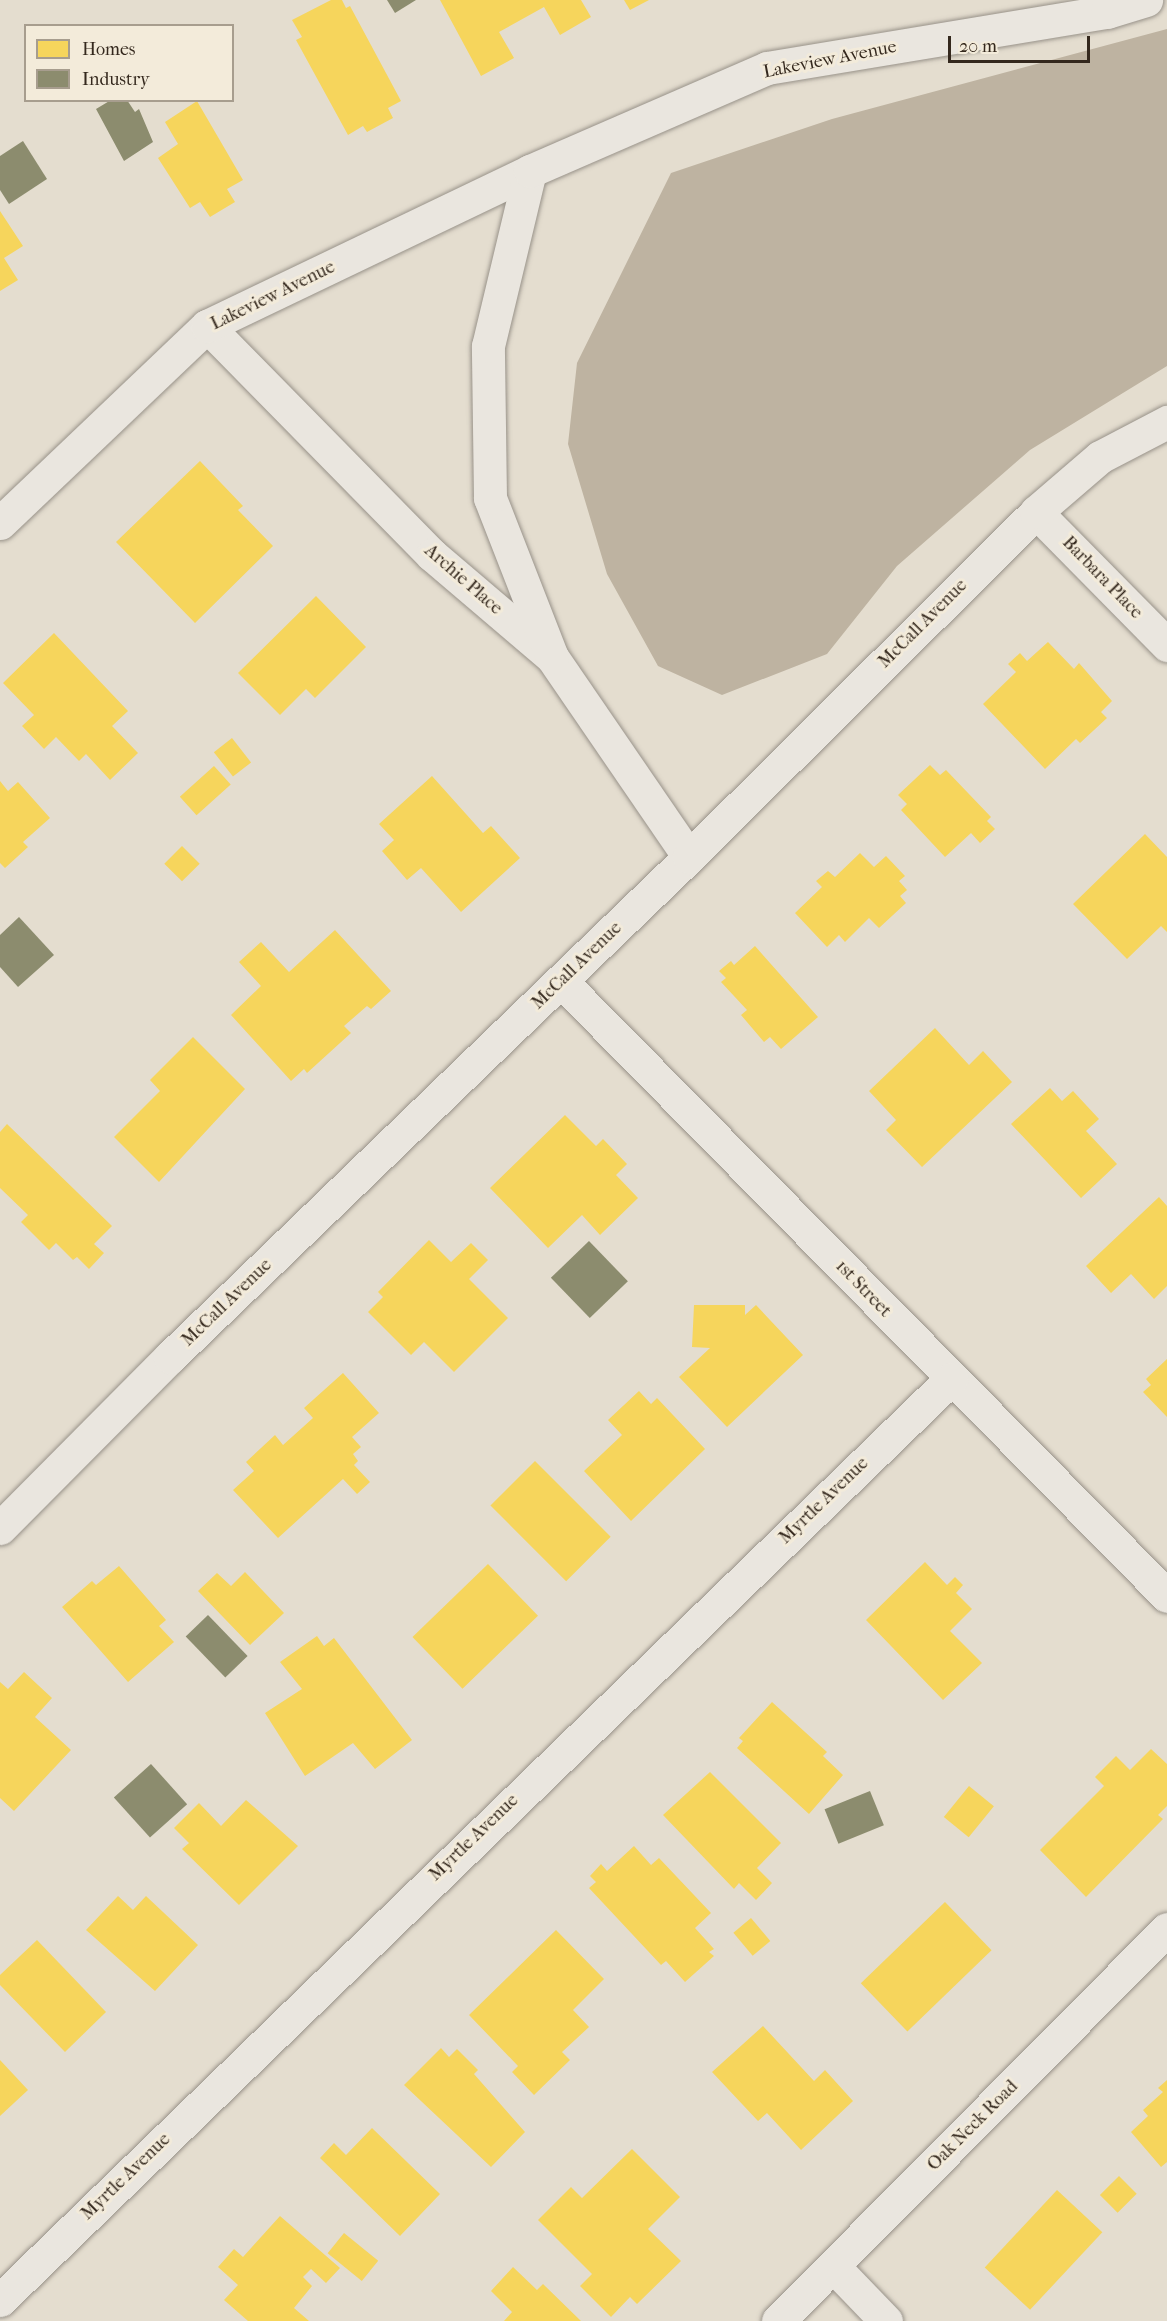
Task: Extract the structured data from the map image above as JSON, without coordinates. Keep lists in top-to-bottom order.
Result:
{
  "streets": {
    "street": [
      "Lakeview Avenue",
      "Barbara Place",
      "Archie Place",
      "McCall Avenue",
      "1st Street",
      "Myrtle Avenue",
      "Oak Neck Road"
    ]
  },
  "crossings": [
    ["Lakeview Avenue", "Archie Place"],
    ["Barbara Place", "McCall Avenue"],
    ["Archie Place", "McCall Avenue"],
    ["McCall Avenue", "1st Street"],
    ["1st Street", "Myrtle Avenue"]
  ],
  "legend": ["Homes", "Industry"],
  "scale_bar": "20 m"
}
